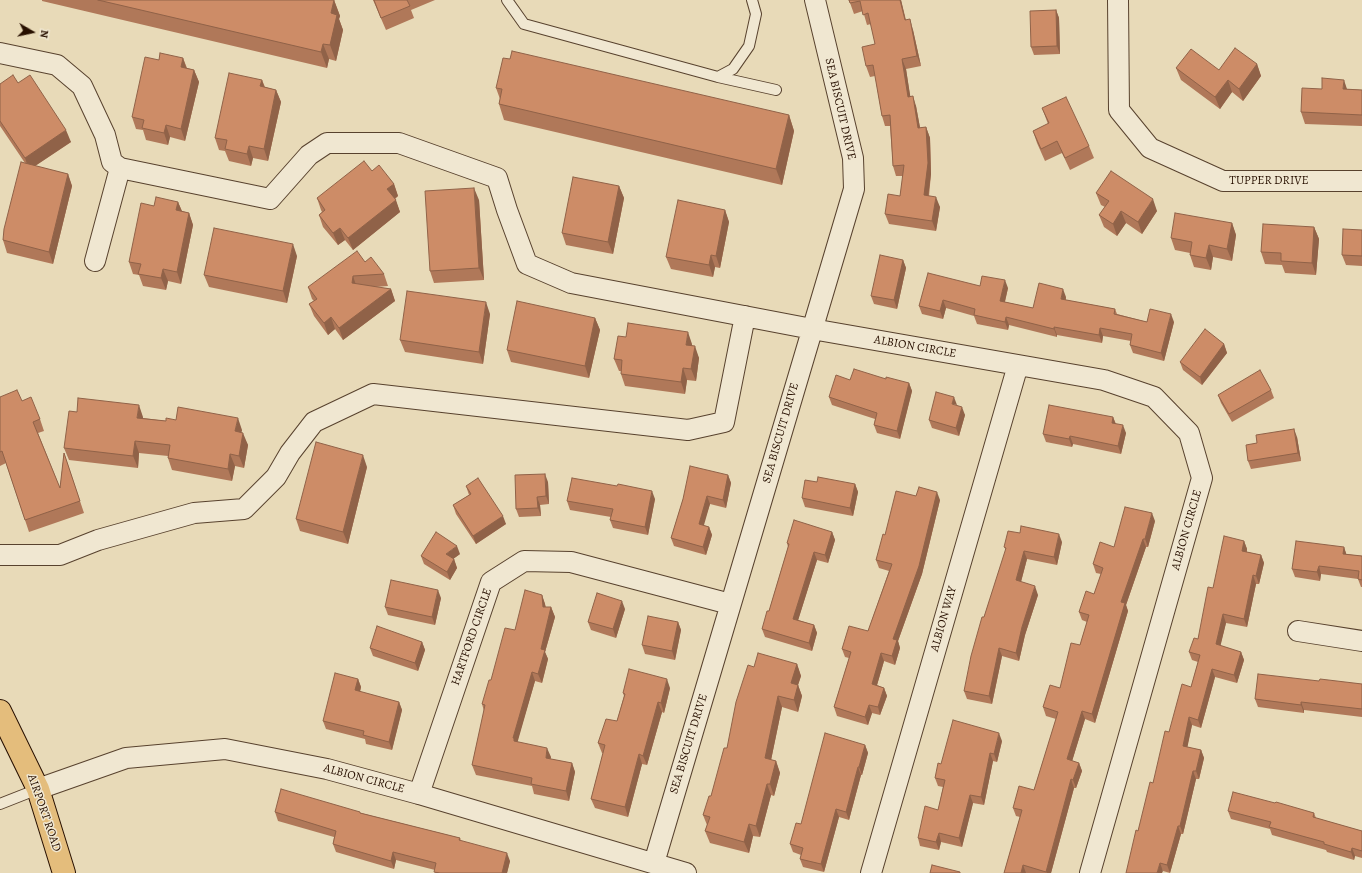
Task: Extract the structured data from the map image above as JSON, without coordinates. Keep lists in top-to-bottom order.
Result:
{
  "streets": {
    "highway": ["AIRPORT ROAD"],
    "street": [
      "SEA BISCUIT DRIVE",
      "TUPPER DRIVE",
      "ALBION CIRCLE",
      "ALBION WAY",
      "HARTFORD CIRCLE"
    ]
  },
  "crossings": [
    ["SEA BISCUIT DRIVE", "ALBION CIRCLE"],
    ["SEA BISCUIT DRIVE", "HARTFORD CIRCLE"],
    ["ALBION CIRCLE", "ALBION WAY"],
    ["ALBION CIRCLE", "HARTFORD CIRCLE"],
    ["ALBION CIRCLE", "AIRPORT ROAD"]
  ],
  "north": "right"
}
